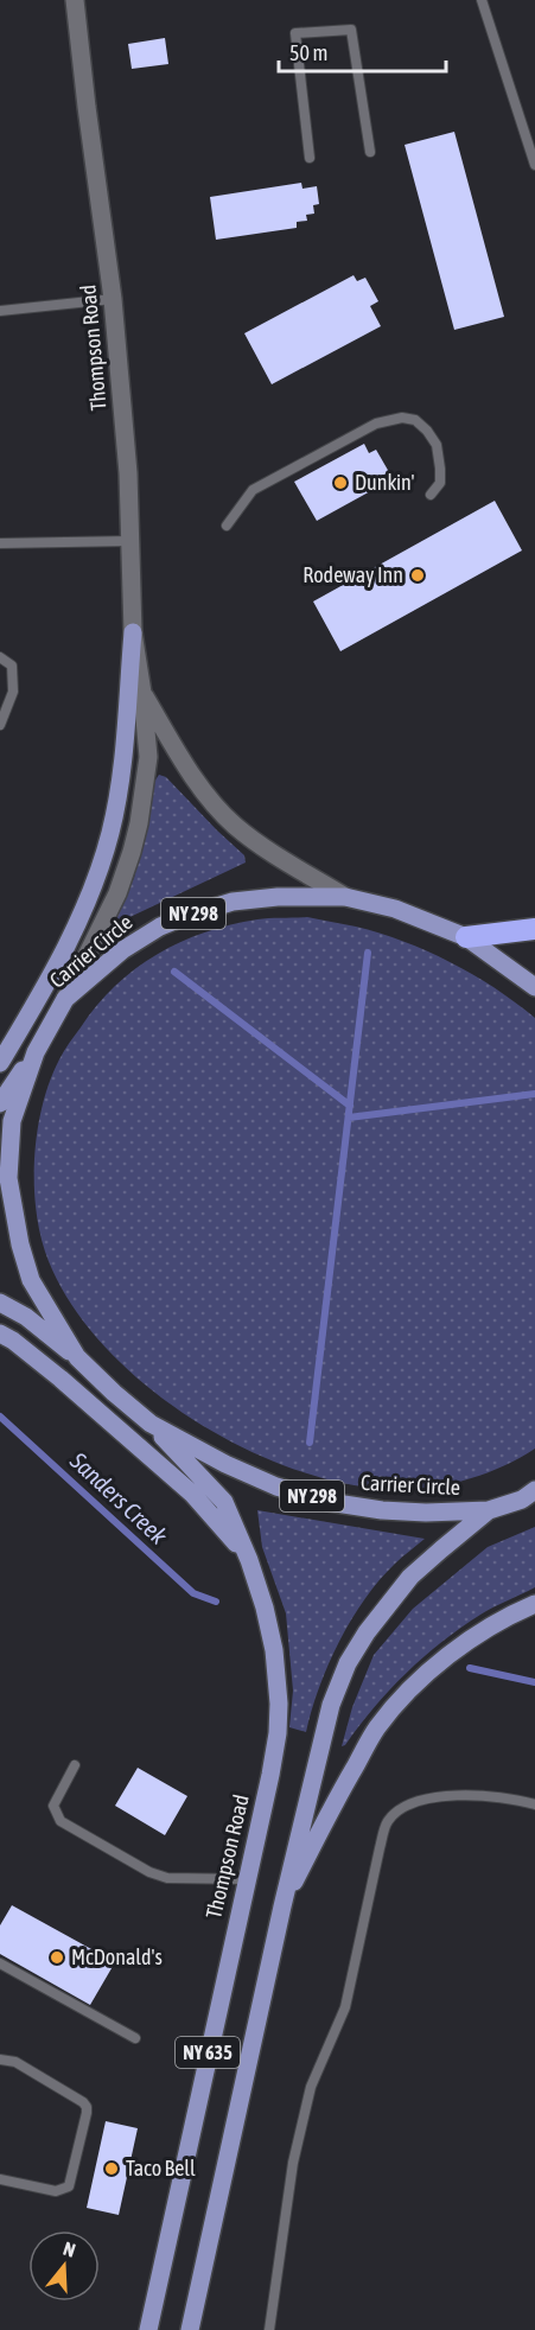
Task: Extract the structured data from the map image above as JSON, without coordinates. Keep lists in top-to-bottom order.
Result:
{
  "streets": {
    "main road": [
      "Thompson Road",
      "NY 298",
      "Carrier Circle",
      "NY 635"
    ]
  },
  "crossings": [
    ["Thompson Road", "Carrier Circle"],
    ["NY 298", "Carrier Circle"],
    ["Carrier Circle", "NY 635"]
  ],
  "water": ["Sanders Creek"],
  "places": [
    "Dunkin'",
    "Rodeway Inn",
    "McDonald's",
    "Taco Bell"
  ],
  "scale_bar": "50 m",
  "north": "top"
}
